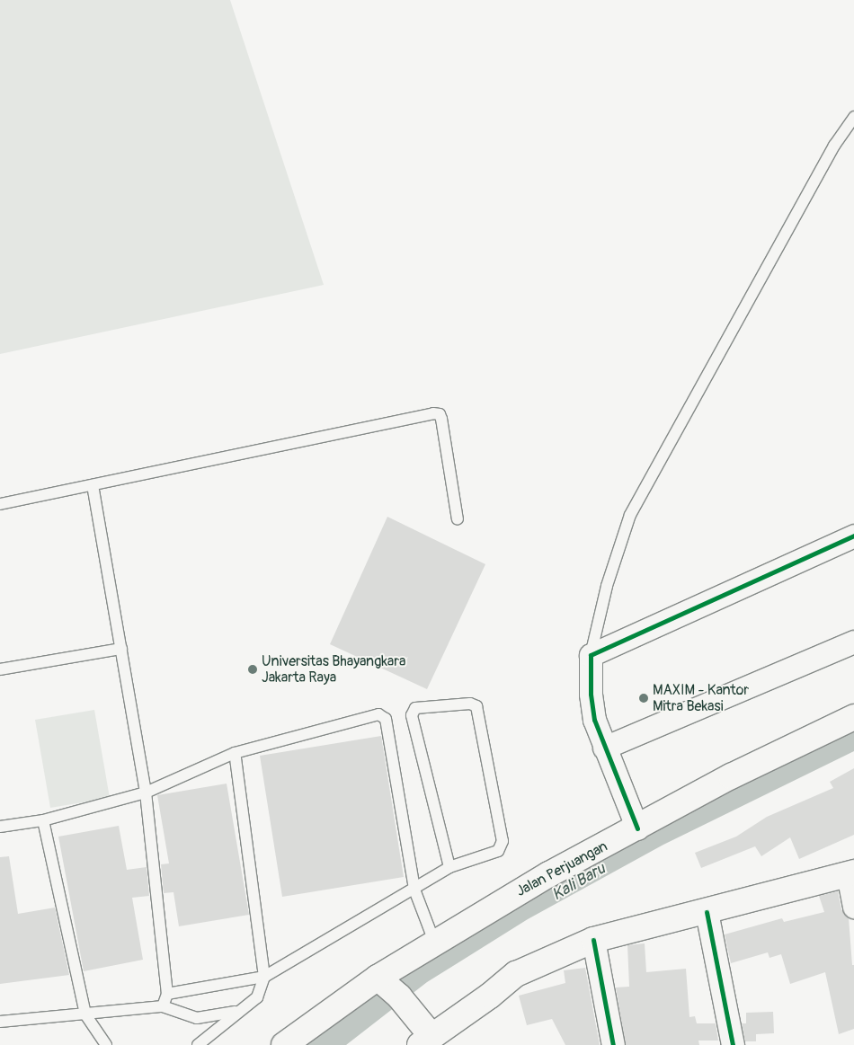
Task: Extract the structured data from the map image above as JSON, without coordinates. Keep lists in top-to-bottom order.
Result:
{
  "streets": {
    "main road": ["Jalan Perjuangan"]
  },
  "water": ["Kali Baru"],
  "places": ["Universitas Bhayangkara Jakarta Raya", "MAXIM - Kantor Mitra Bekasi"]
}
